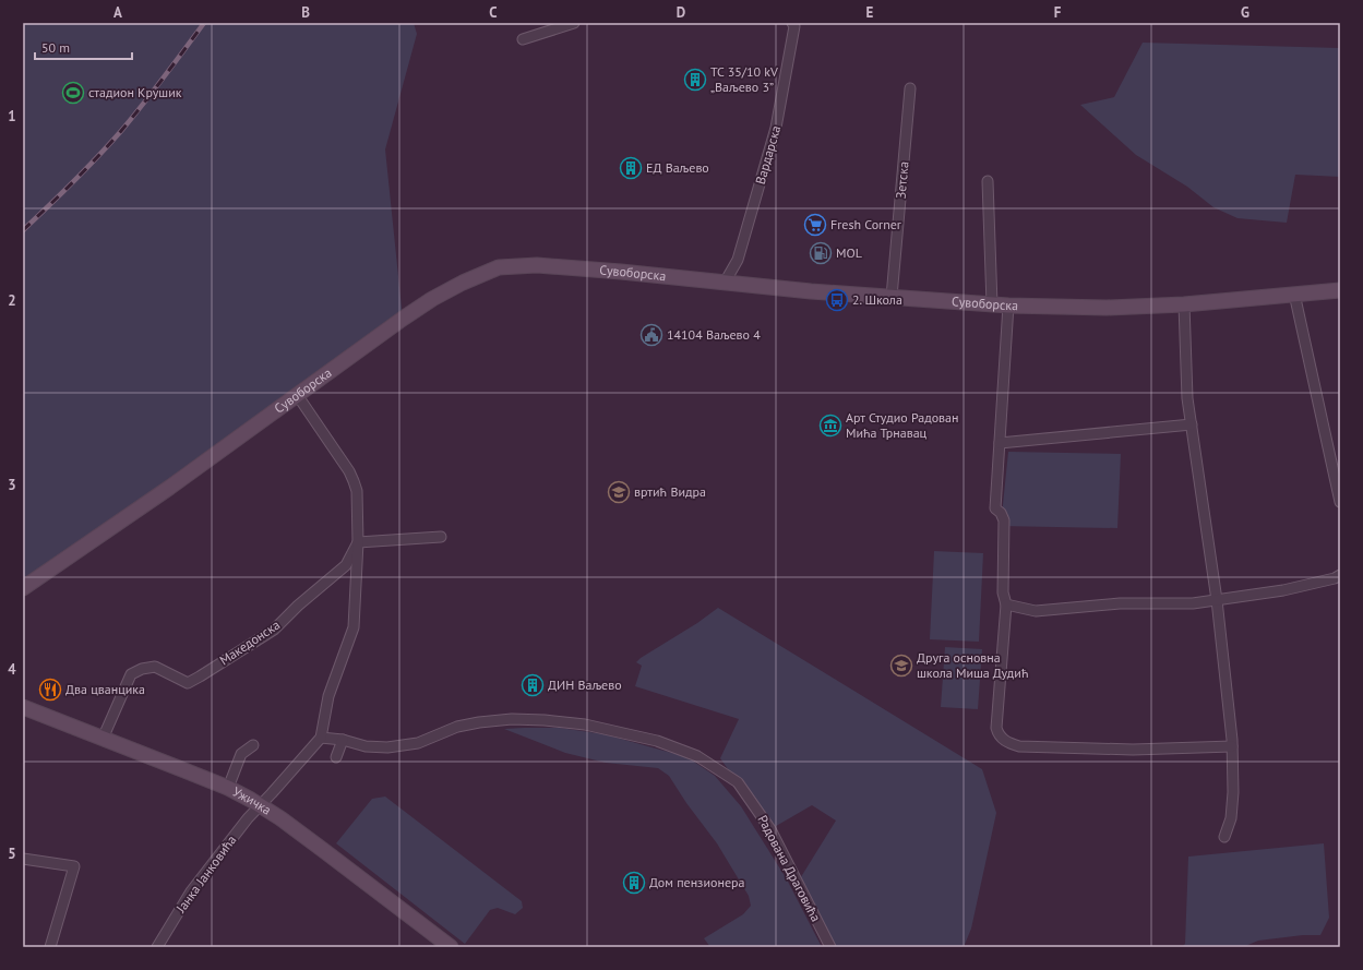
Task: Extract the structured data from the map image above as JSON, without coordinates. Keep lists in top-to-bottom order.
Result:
{
  "streets": {
    "main road": ["Сувоборска", "Ужичка"],
    "street": [
      "Вардарска",
      "Зетска",
      "Македонска",
      "Радована Драговића",
      "Јанка Јанковића"
    ]
  },
  "crossings": [
    ["Вардарска", "Сувоборска"],
    ["Зетска", "Сувоборска"],
    ["Македонска", "Ужичка"],
    ["Ужичка", "Јанка Јанковића"],
    ["Радована Драговића", "Јанка Јанковића"]
  ],
  "places": {
    "building": [
      "ТС 35/10 kV „Ваљево 3”",
      "ЕД Ваљево",
      "ДИН Ваљево",
      "Дом пензионера"
    ],
    "sports": ["стадион Крушик"],
    "supermarket": ["Fresh Corner"],
    "fuel station": ["MOL"],
    "bus stop": ["2. Школа"],
    "public building": ["14104 Ваљево 4"],
    "museum": ["Арт Студио Радован Мића Трнавац"],
    "school or university": ["вртић Видра", "Друга основна школа Миша Дудић"],
    "restaurant": ["Два цванцика"]
  },
  "scale_bar": "50 m",
  "grid": {
    "columns": [
      "A",
      "B",
      "C",
      "D",
      "E",
      "F",
      "G"
    ],
    "rows": [
      "1",
      "2",
      "3",
      "4",
      "5"
    ]
  }
}
